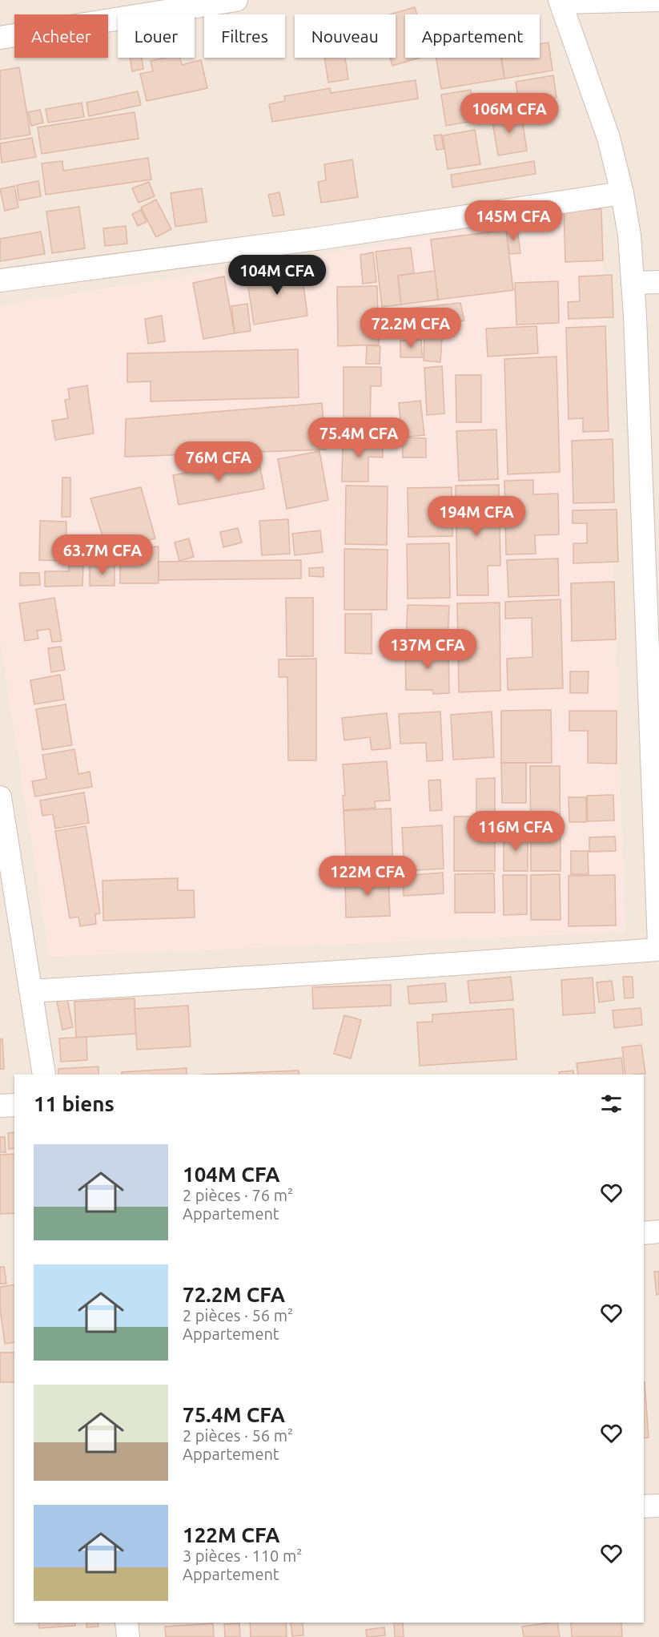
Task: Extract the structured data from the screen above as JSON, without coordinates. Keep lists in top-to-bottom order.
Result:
{
  "page": {
    "chip": [
      "Acheter",
      "Louer",
      "Filtres",
      "Nouveau",
      "Appartement"
    ],
    "price": [
      "106M CFA",
      "145M CFA",
      "104M CFA",
      "72.2M CFA",
      "75.4M CFA",
      "76M CFA",
      "194M CFA",
      "63.7M CFA",
      "137M CFA",
      "116M CFA",
      "122M CFA"
    ],
    "heading": "11 biens",
    "list": [
      {
        "name": "104M CFA",
        "note": "2 pièces · 76 m² · Appartement"
      },
      {
        "name": "72.2M CFA",
        "note": "2 pièces · 56 m² · Appartement"
      },
      {
        "name": "75.4M CFA",
        "note": "2 pièces · 56 m² · Appartement"
      },
      {
        "name": "122M CFA",
        "note": "3 pièces · 110 m² · Appartement"
      }
    ]
  }
}
